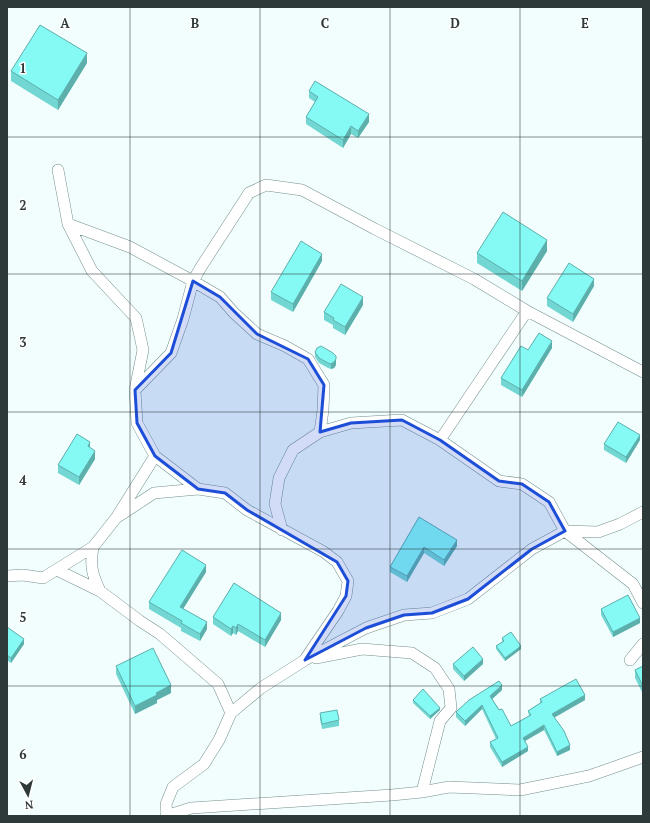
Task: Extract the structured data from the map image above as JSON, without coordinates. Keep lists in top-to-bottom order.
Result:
{
  "north": "bottom",
  "grid": {
    "columns": [
      "A",
      "B",
      "C",
      "D",
      "E"
    ],
    "rows": [
      "1",
      "2",
      "3",
      "4",
      "5",
      "6"
    ]
  }
}
